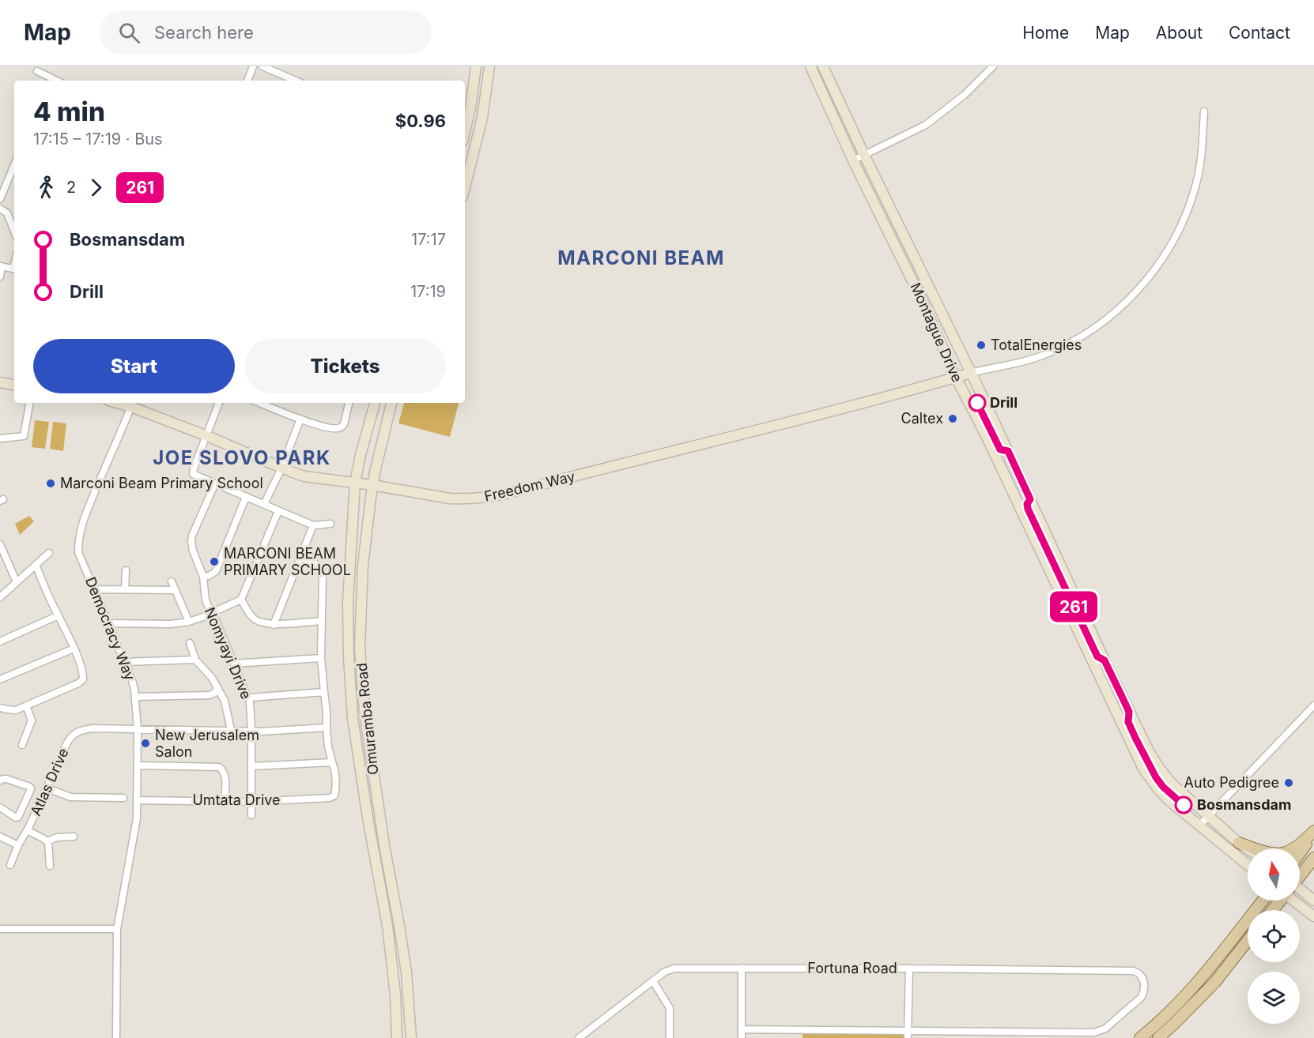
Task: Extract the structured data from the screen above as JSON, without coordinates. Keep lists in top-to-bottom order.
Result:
{
  "streets": {
    "main road": ["Montague Drive", "Freedom Way", "Omuramba Road"],
    "street": [
      "Democracy Way",
      "Nomyayi Drive",
      "Atlas Drive",
      "Umtata Drive",
      "Fortuna Road"
    ]
  },
  "crossings": [
    ["Montague Drive", "Freedom Way"],
    ["Freedom Way", "Democracy Way"],
    ["Freedom Way", "Omuramba Road"],
    ["Democracy Way", "Atlas Drive"],
    ["Democracy Way", "Umtata Drive"],
    ["Nomyayi Drive", "Umtata Drive"]
  ],
  "districts": ["MARCONI BEAM", "JOE SLOVO PARK"],
  "places": [
    "TotalEnergies",
    "Drill",
    "Caltex",
    "Marconi Beam Primary School",
    "MARCONI BEAM PRIMARY SCHOOL",
    "New Jerusalem Salon",
    "Auto Pedigree",
    "Bosmansdam"
  ],
  "lines": ["bus line 261"],
  "north": "top",
  "page": {
    "header": "Map",
    "search": "Search here",
    "nav": [
      "Home",
      "Map",
      "About",
      "Contact"
    ],
    "on_map": "261",
    "heading": ["4 min", "17:15 – 17:19 · Bus", "$0.96"],
    "legs": ["2", "261"],
    "list": [
      {
        "name": "Bosmansdam",
        "value": "17:17"
      },
      {
        "name": "Drill",
        "value": "17:19"
      }
    ],
    "buttons": ["Start", "Tickets"]
  }
}
